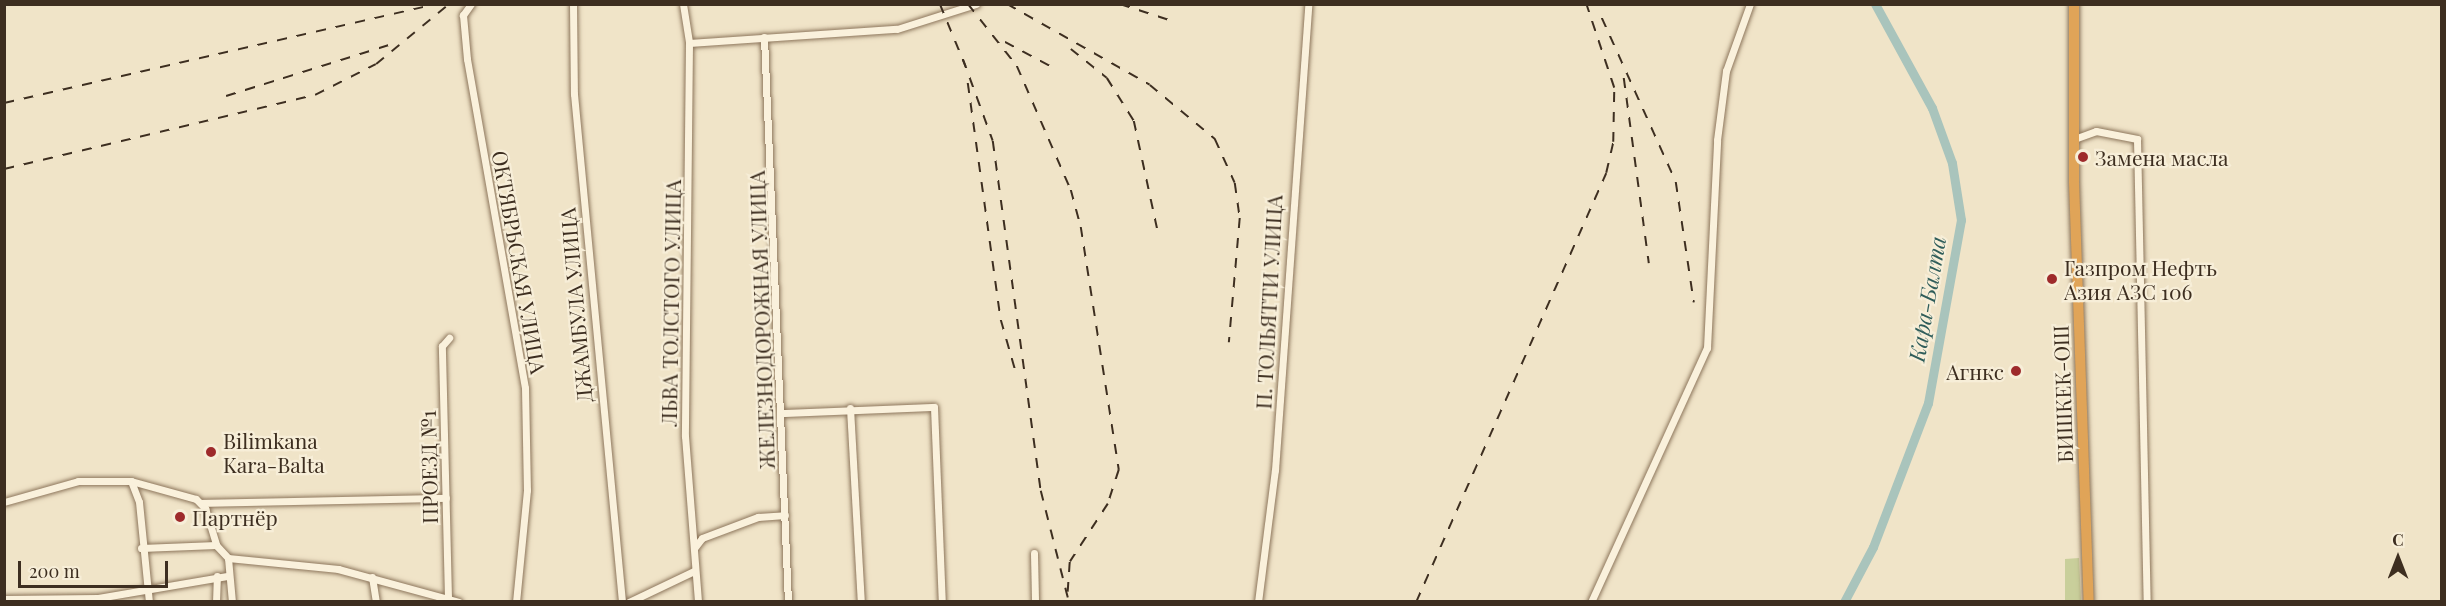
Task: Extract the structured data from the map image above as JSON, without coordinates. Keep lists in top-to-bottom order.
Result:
{
  "streets": {
    "highway": ["БИШКЕК-ОШ"],
    "street": [
      "ОКТЯБРЬСКАЯ УЛИЦА",
      "П. ТОЛЬЯТТИ УЛИЦА",
      "ЛЬВА ТОЛСТОГО УЛИЦА",
      "ДЖАМБУЛА УЛИЦА",
      "ЖЕЛЕЗНОДОРОЖНАЯ УЛИЦА",
      "ПРОЕЗД №1"
    ]
  },
  "water": ["Кара-Балта"],
  "places": [
    "Замена масла",
    "Газпром Нефть Азия АЗС 106",
    "Агнкс",
    "Bilimkana Kara-Balta",
    "Партнёр"
  ],
  "scale_bar": "200 m",
  "north": "top"
}
